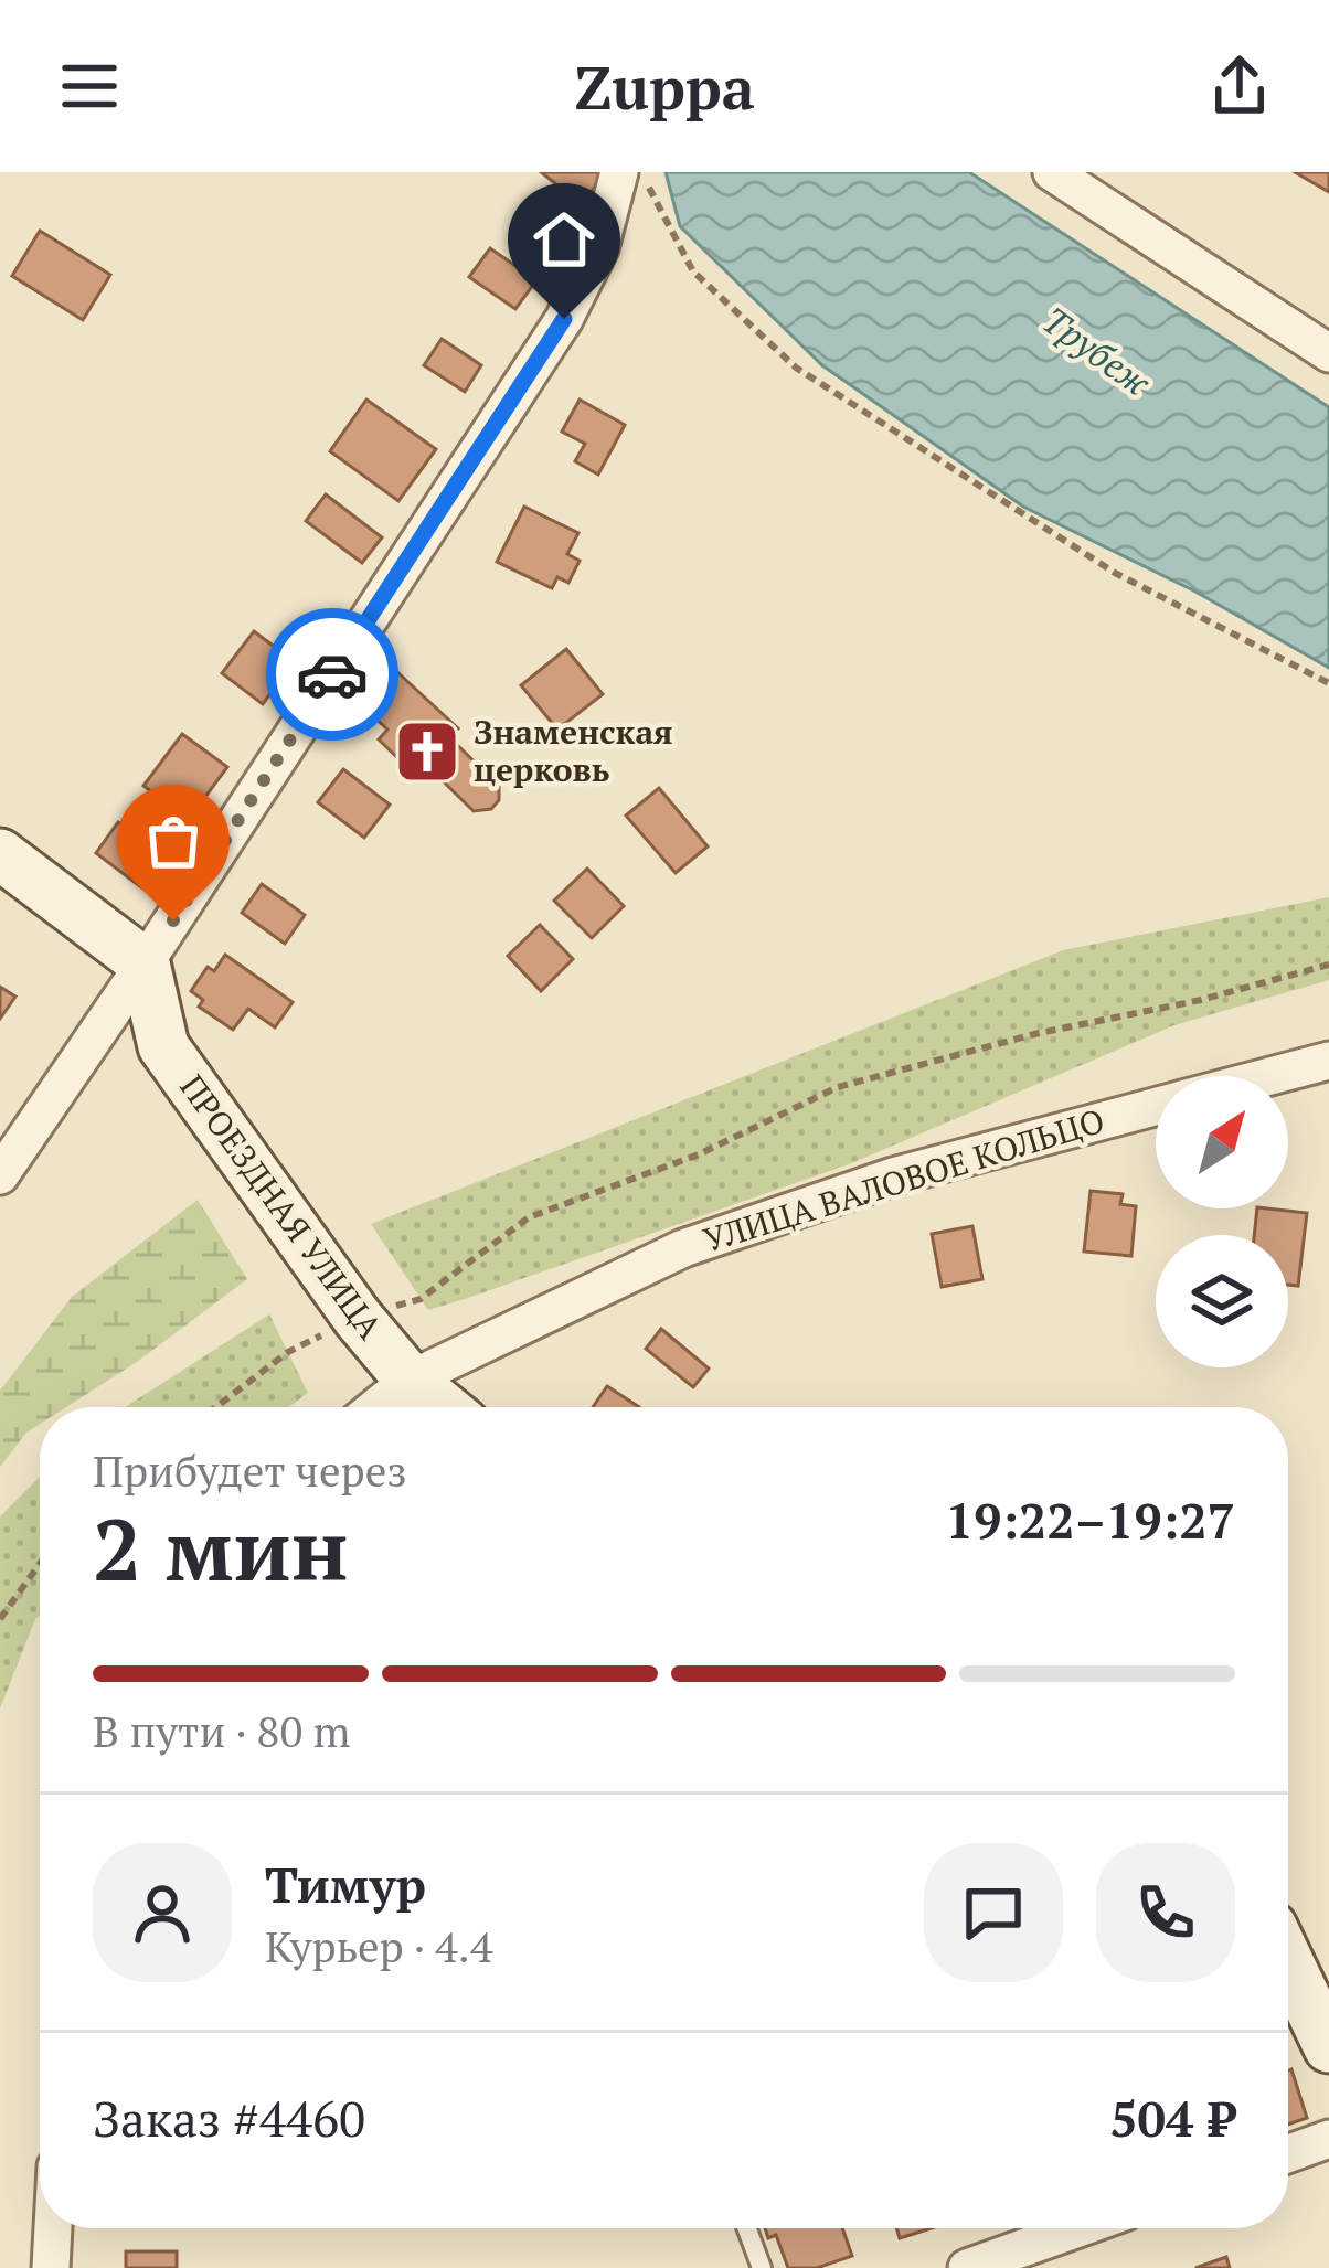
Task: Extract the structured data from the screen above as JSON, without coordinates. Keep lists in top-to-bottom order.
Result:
{
  "streets": {
    "street": ["УЛИЦА ВАЛОВОЕ КОЛЬЦО", "ПРОЕЗДНАЯ УЛИЦА"]
  },
  "crossings": [
    ["УЛИЦА ВАЛОВОЕ КОЛЬЦО", "ПРОЕЗДНАЯ УЛИЦА"]
  ],
  "water": ["Трубеж"],
  "places": {
    "church": ["Знаменская церковь"]
  },
  "north": "top right",
  "page": {
    "header": "Zuppa",
    "heading": ["2 мин", "Прибудет через", "19:22–19:27"],
    "panel": [
      "Тимур",
      "Курьер · 4.4",
      "Заказ #4460",
      "504 ₽"
    ],
    "bar": "В пути · 80 m"
  }
}
